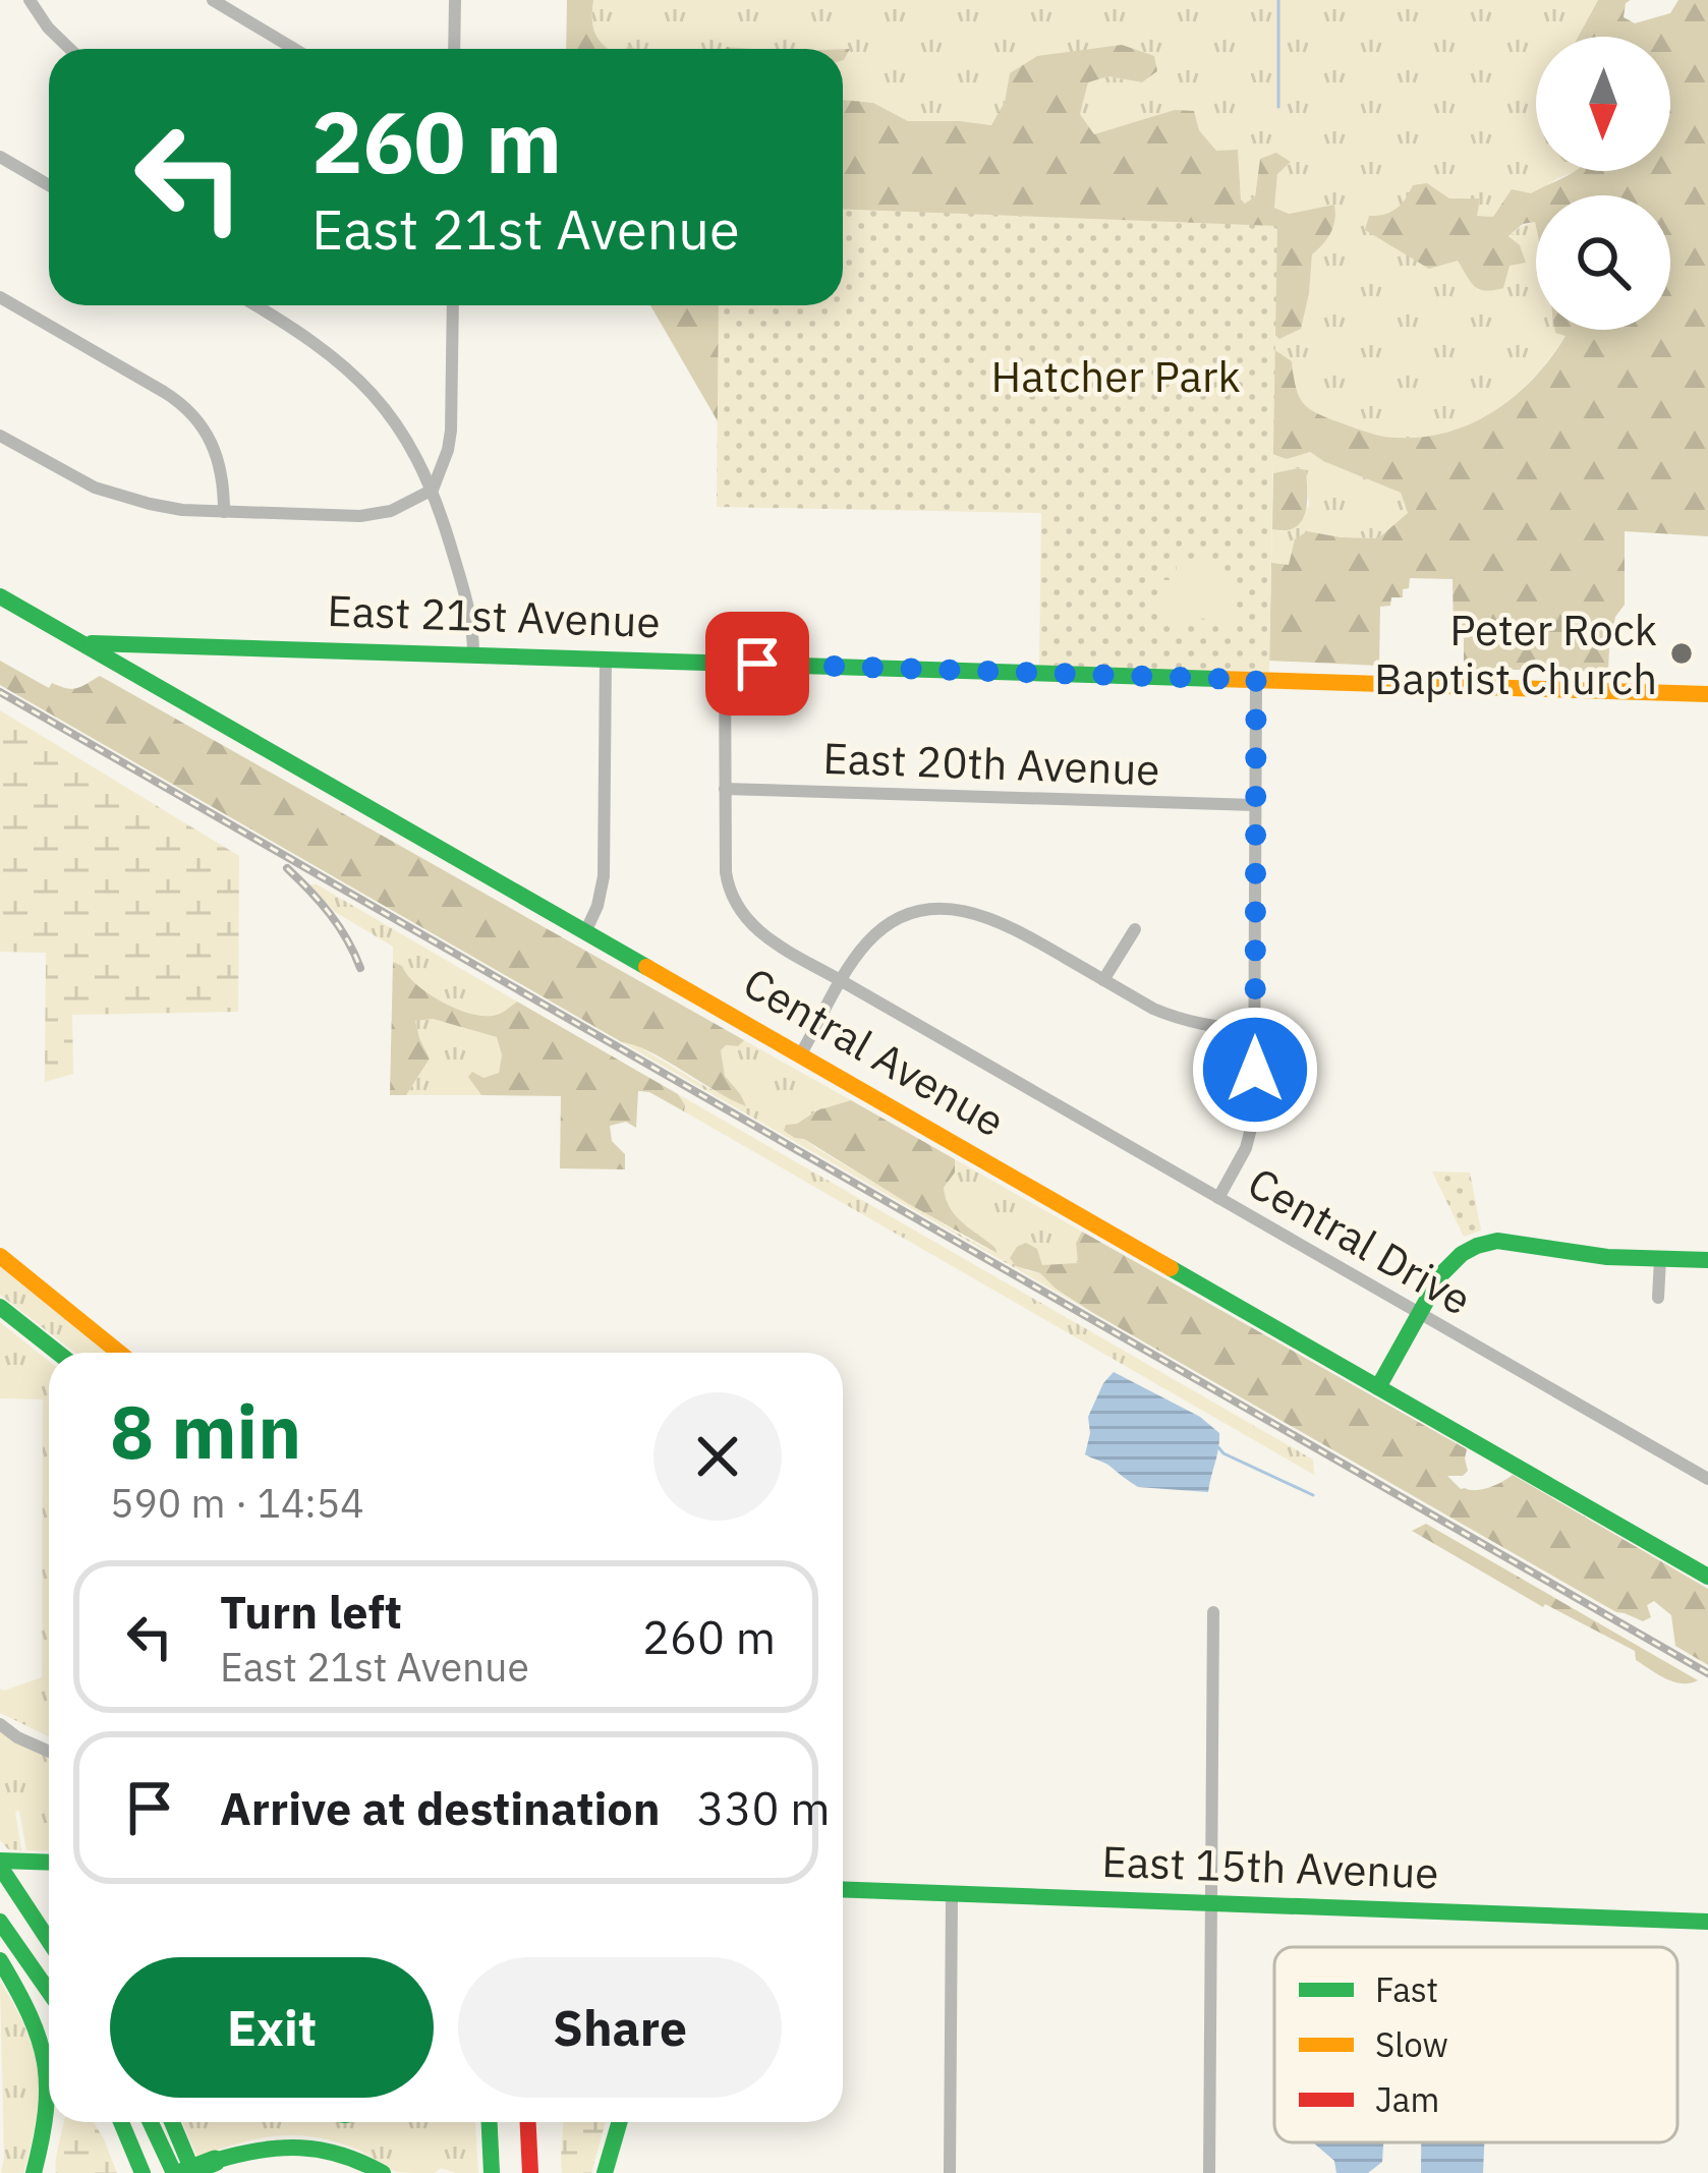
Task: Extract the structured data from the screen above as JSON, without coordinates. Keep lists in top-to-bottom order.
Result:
{
  "streets": {
    "main road": ["East 21st Avenue", "Central Avenue", "East 15th Avenue"],
    "street": ["East 20th Avenue", "Central Drive"]
  },
  "crossings": [
    ["East 21st Avenue", "Central Avenue"],
    ["East 20th Avenue", "Central Drive"]
  ],
  "parks": ["Hatcher Park"],
  "places": ["Peter Rock Baptist Church"],
  "legend": ["Fast", "Slow", "Jam"],
  "north": "bottom",
  "page": {
    "turn": ["260 m", "East 21st Avenue"],
    "heading": ["8 min", "590 m · 14:54"],
    "list": [
      {
        "name": "Turn left",
        "note": "East 21st Avenue",
        "value": "260 m"
      },
      {
        "name": "Arrive at destination",
        "value": "330 m"
      }
    ],
    "buttons": ["Exit", "Share"]
  }
}
